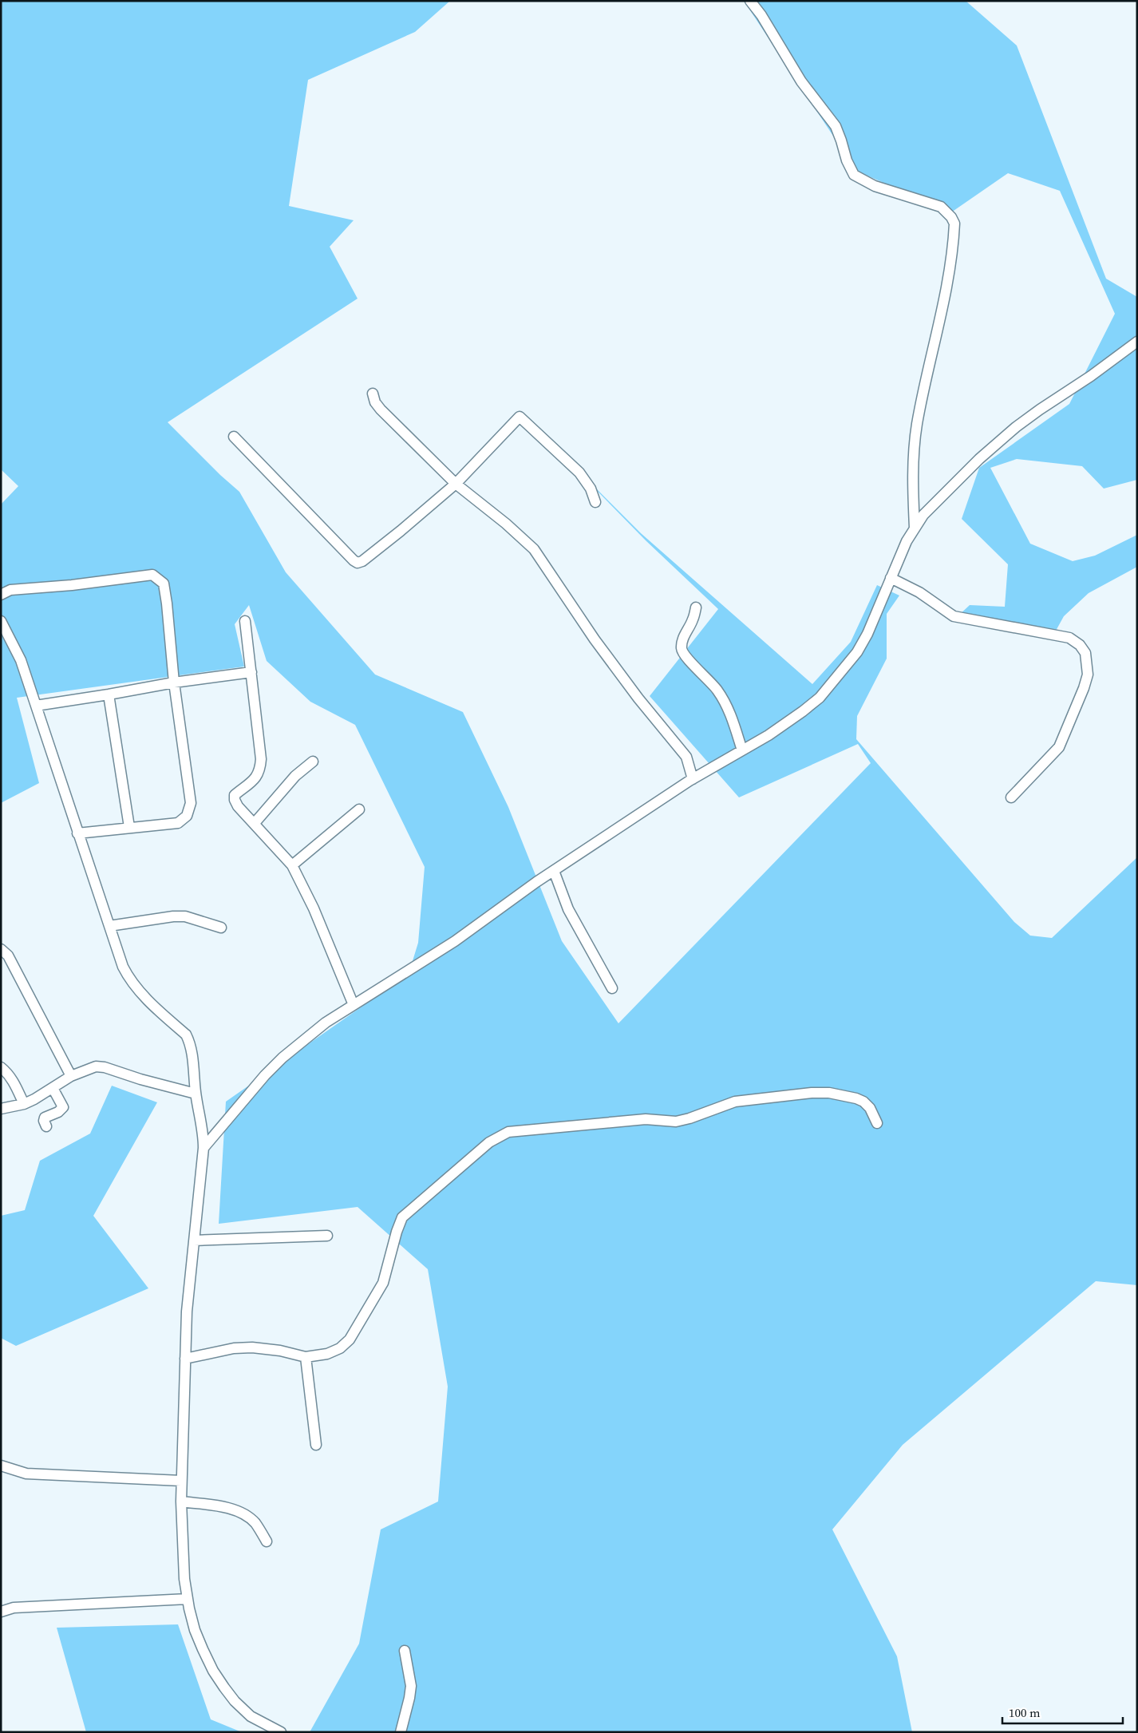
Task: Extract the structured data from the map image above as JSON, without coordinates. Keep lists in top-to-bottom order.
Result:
{
  "scale_bar": "100 m"
}
